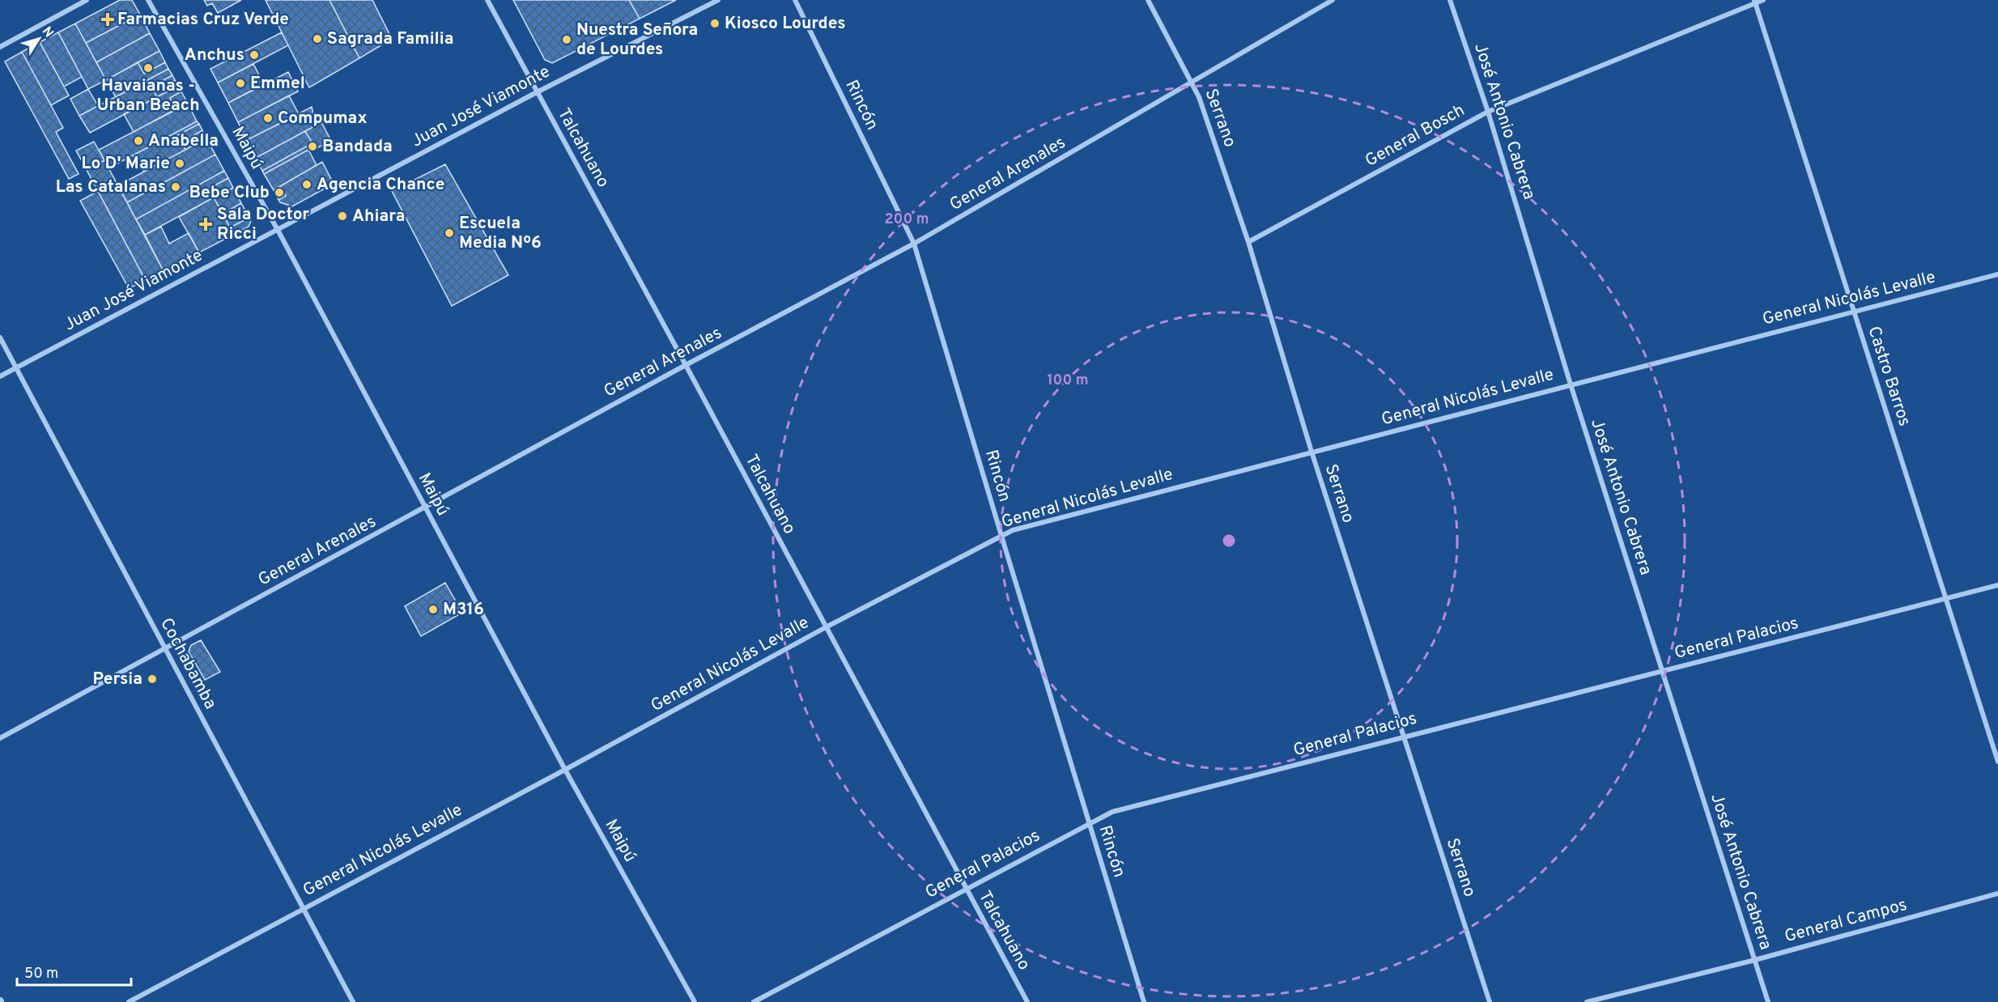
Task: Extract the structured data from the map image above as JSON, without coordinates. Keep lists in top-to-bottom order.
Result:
{
  "streets": {
    "street": [
      "Rincón",
      "Juan José Viamonte",
      "Serrano",
      "José Antonio Cabrera",
      "General Bosch",
      "Maipú",
      "Talcahuano",
      "General Arenales",
      "General Nicolás Levalle",
      "Castro Barros",
      "General Palacios",
      "Cochabamba",
      "General Campos"
    ]
  },
  "crossings": [
    ["Rincón", "General Arenales"],
    ["Rincón", "General Nicolás Levalle"],
    ["Rincón", "General Palacios"],
    ["Juan José Viamonte", "Maipú"],
    ["Juan José Viamonte", "Talcahuano"],
    ["Juan José Viamonte", "Cochabamba"],
    ["Serrano", "General Bosch"],
    ["Serrano", "General Arenales"],
    ["Serrano", "General Nicolás Levalle"],
    ["Serrano", "General Palacios"],
    ["José Antonio Cabrera", "General Bosch"],
    ["José Antonio Cabrera", "General Nicolás Levalle"],
    ["José Antonio Cabrera", "General Palacios"],
    ["José Antonio Cabrera", "General Campos"],
    ["General Bosch", "Castro Barros"],
    ["Maipú", "General Arenales"],
    ["Maipú", "General Nicolás Levalle"],
    ["Talcahuano", "General Arenales"],
    ["Talcahuano", "General Nicolás Levalle"],
    ["Talcahuano", "General Palacios"],
    ["General Arenales", "Cochabamba"],
    ["General Nicolás Levalle", "Castro Barros"],
    ["General Nicolás Levalle", "Cochabamba"],
    ["Castro Barros", "General Palacios"]
  ],
  "places": {
    "health": ["Farmacias Cruz Verde", "Sala Doctor Ricci"],
    "other": [
      "Kiosco Lourdes",
      "Sagrada Familia",
      "Nuestra Señora de Lourdes",
      "Anchus",
      "Havaianas - Urban Beach",
      "Emmel",
      "Compumax",
      "Anabella",
      "Bandada",
      "Lo D' Marie",
      "Agencia Chance",
      "Las Catalanas",
      "Bebe Club",
      "Ahiara",
      "Escuela Media Nº6",
      "M316",
      "Persia"
    ]
  },
  "scale_bar": "50 m",
  "north": "top right",
  "rings": ["200 m", "100 m"]
}
